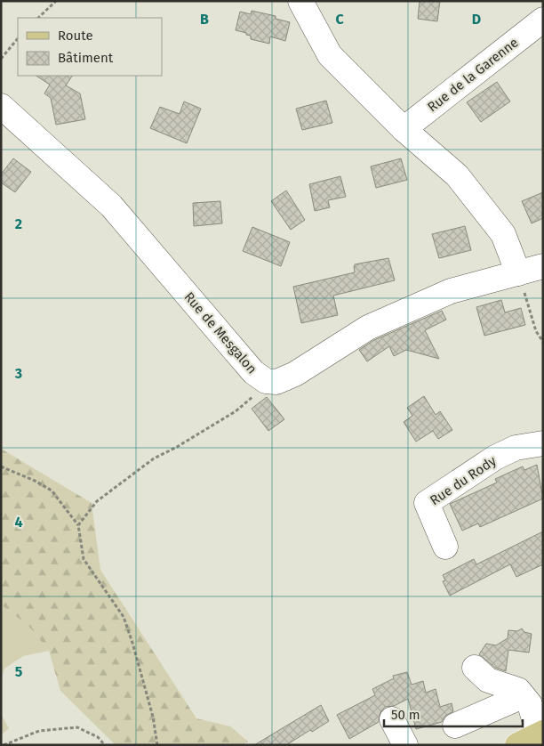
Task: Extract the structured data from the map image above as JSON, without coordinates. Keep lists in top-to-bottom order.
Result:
{
  "streets": {
    "street": ["Rue de la Garenne", "Rue de Mesgalon", "Rue du Rody"]
  },
  "legend": ["Route", "Bâtiment"],
  "scale_bar": "50 m",
  "grid": {
    "columns": ["B", "C", "D"],
    "rows": [
      "2",
      "3",
      "4",
      "5"
    ]
  }
}
